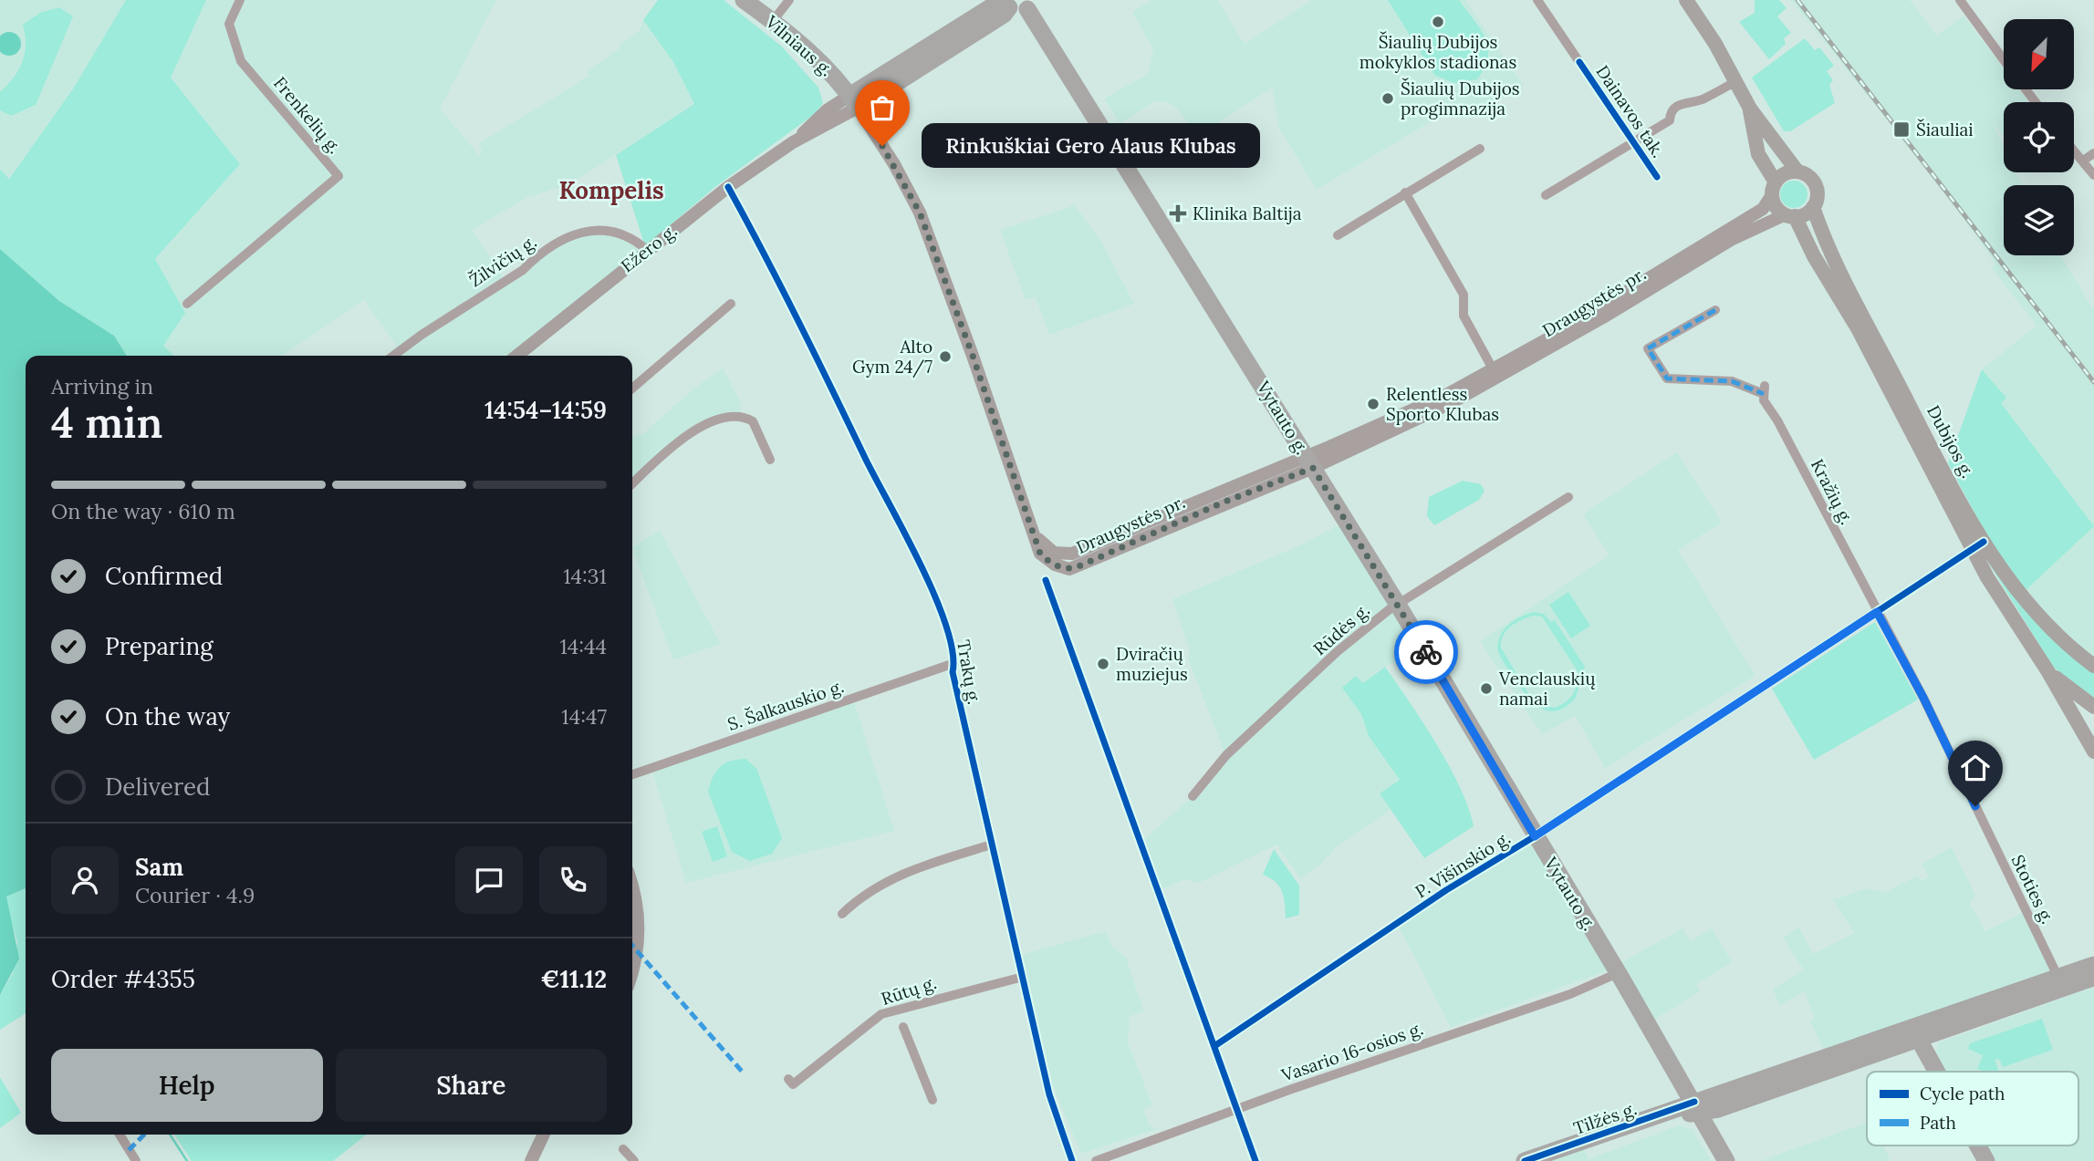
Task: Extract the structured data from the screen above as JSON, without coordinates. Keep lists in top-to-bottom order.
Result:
{
  "streets": {
    "highway": [
      "Vilniaus g.",
      "Ežero g.",
      "Vytauto g.",
      "Tilžės g."
    ],
    "main road": ["Draugystės pr.", "Dubijos g."],
    "street": [
      "Dainavos tak.",
      "Frenkelių g.",
      "Žilvičių g.",
      "Kražių g.",
      "Rūdės g.",
      "Trakų g.",
      "S. Šalkauskio g.",
      "P. Višinskio g.",
      "Stoties g.",
      "Rūtų g.",
      "Vasario 16-osios g."
    ]
  },
  "crossings": [
    ["Vilniaus g.", "Ežero g."],
    ["Vilniaus g.", "Draugystės pr."],
    ["Ežero g.", "Žilvičių g."],
    ["Ežero g.", "Vytauto g."],
    ["Ežero g.", "Trakų g."],
    ["Draugystės pr.", "Vytauto g."],
    ["Draugystės pr.", "Dubijos g."],
    ["Vytauto g.", "Rūdės g."],
    ["Vytauto g.", "P. Višinskio g."],
    ["Vytauto g.", "Vasario 16-osios g."],
    ["Vytauto g.", "Tilžės g."],
    ["Dubijos g.", "P. Višinskio g."],
    ["Kražių g.", "P. Višinskio g."],
    ["Kražių g.", "Stoties g."],
    ["Trakų g.", "S. Šalkauskio g."],
    ["Trakų g.", "Rūtų g."],
    ["P. Višinskio g.", "Stoties g."],
    ["Stoties g.", "Tilžės g."]
  ],
  "districts": ["Kompelis"],
  "places": {
    "other": [
      "Šiaulių Dubijos mokyklos stadionas",
      "Šiaulių Dubijos progimnazija",
      "Rinkuškiai Gero Alaus Klubas",
      "Alto Gym 24/7",
      "Relentless Sporto Klubas",
      "Dviračių muziejus",
      "Venclauskių namai"
    ],
    "transit": ["Šiauliai"],
    "health": ["Klinika Baltija"]
  },
  "legend": ["Cycle path", "Path"],
  "north": "bottom left",
  "page": {
    "bubble": "Rinkuškiai Gero Alaus Klubas",
    "heading": ["4 min", "Arriving in", "14:54–14:59"],
    "panel": [
      "Sam",
      "Courier · 4.9",
      "Order #4355",
      "€11.12"
    ],
    "bar": "On the way · 610 m",
    "list": [
      ["Confirmed", "14:31"],
      ["Preparing", "14:44"],
      ["On the way", "14:47"],
      "Delivered"
    ],
    "buttons": ["Help", "Share"]
  }
}
